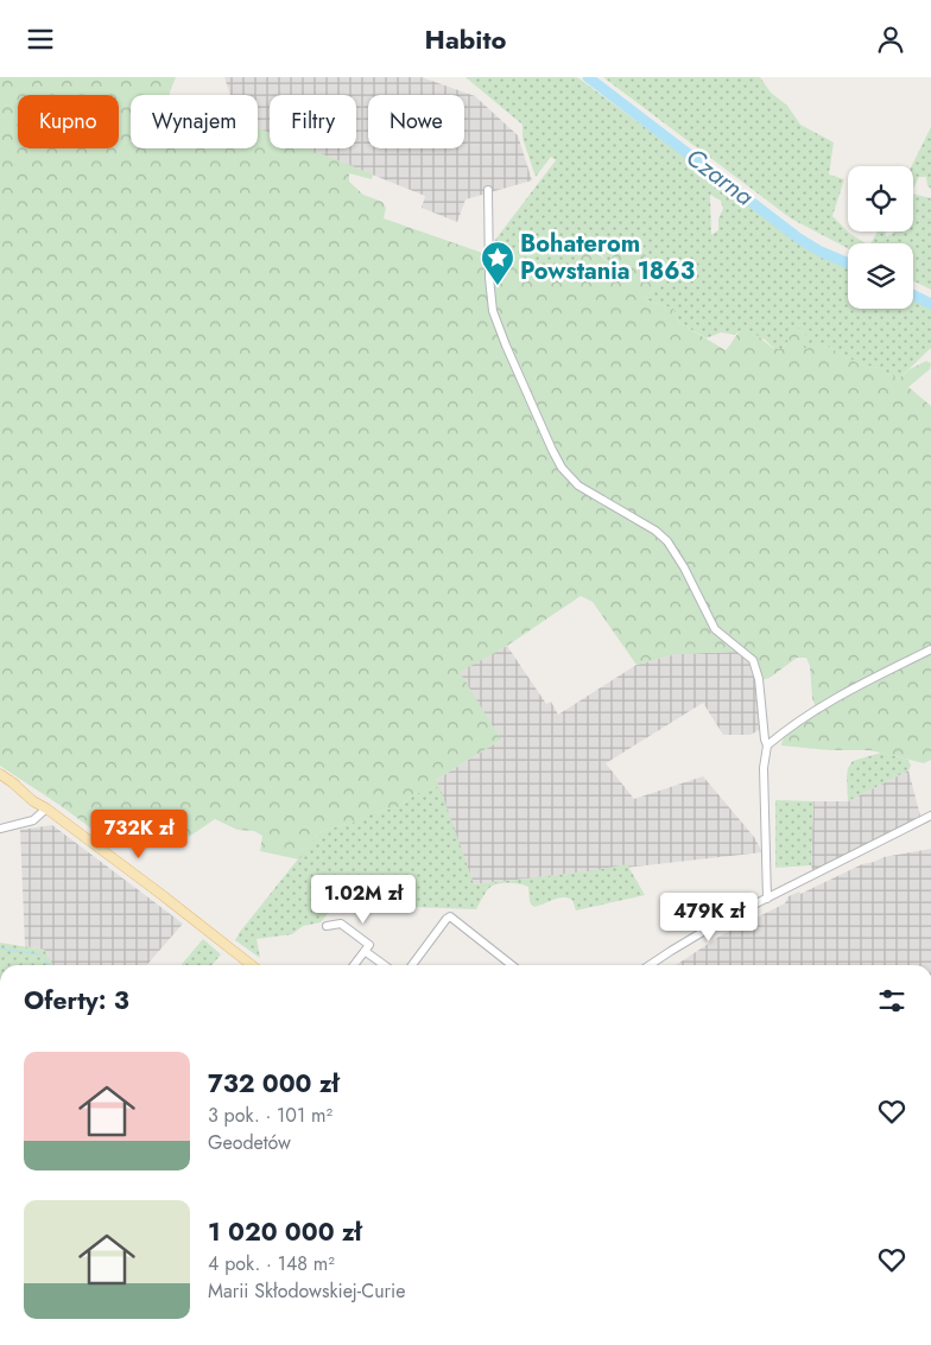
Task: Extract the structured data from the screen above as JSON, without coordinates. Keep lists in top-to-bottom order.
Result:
{
  "water": ["Czarna"],
  "places": {
    "place": ["Bohaterom Powstania 1863"]
  },
  "page": {
    "header": "Habito",
    "chip": [
      "Kupno",
      "Wynajem",
      "Filtry",
      "Nowe"
    ],
    "price": ["732K zł", "1.02M zł", "479K zł"],
    "heading": "Oferty: 3",
    "list": [
      {
        "name": "732 000 zł",
        "note": "3 pok. · 101 m² · Geodetów"
      },
      {
        "name": "1 020 000 zł",
        "note": "4 pok. · 148 m² · Marii Skłodowskiej-Curie"
      }
    ]
  }
}
